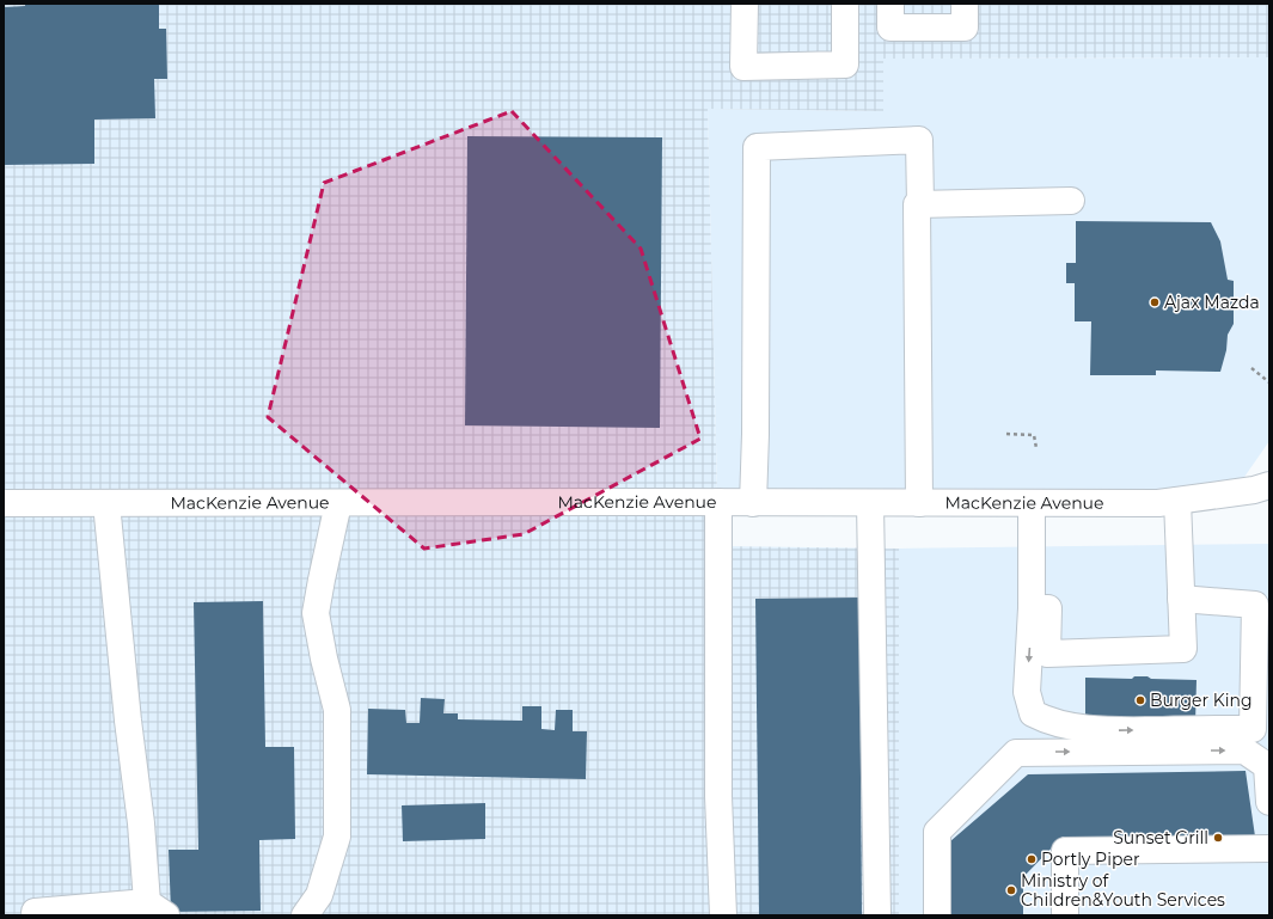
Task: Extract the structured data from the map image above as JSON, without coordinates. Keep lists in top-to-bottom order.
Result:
{
  "streets": {
    "street": ["MacKenzie Avenue"]
  },
  "places": [
    "Ajax Mazda",
    "Burger King",
    "Sunset Grill",
    "Portly Piper",
    "Ministry of Children&Youth Services"
  ]
}
